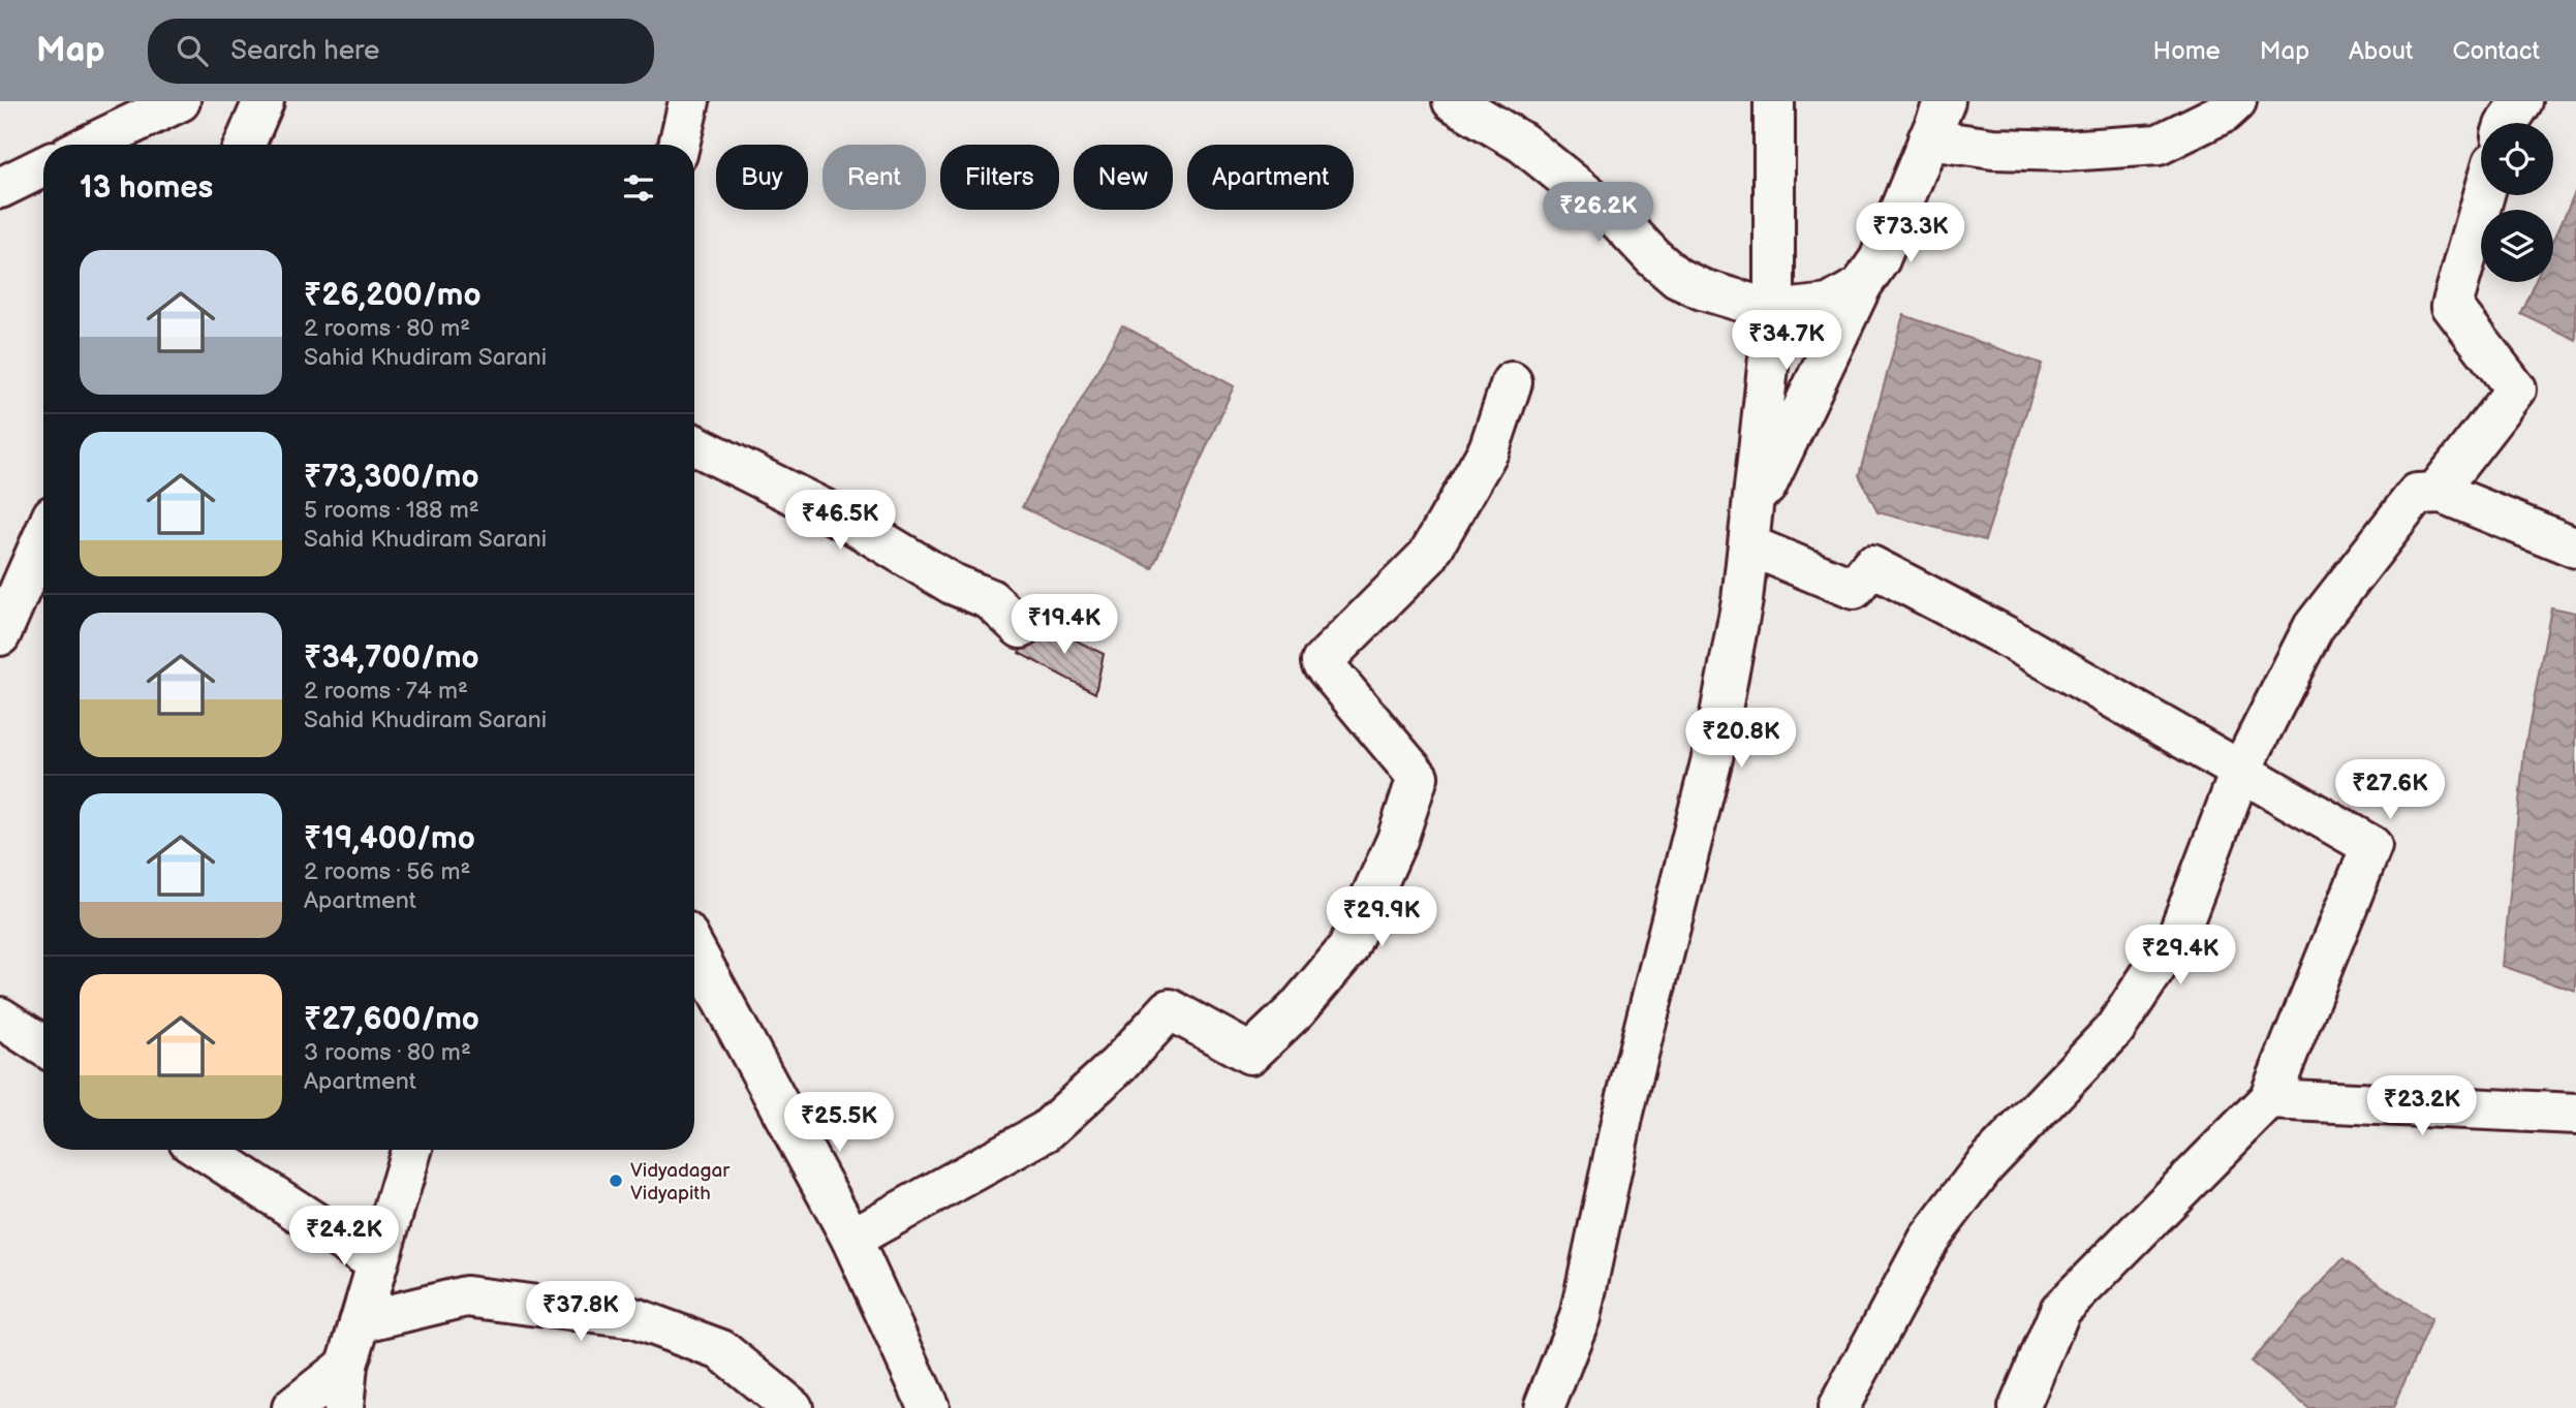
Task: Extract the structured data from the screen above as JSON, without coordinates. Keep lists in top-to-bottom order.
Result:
{
  "places": ["Vidyadagar Vidyapith"],
  "page": {
    "header": "Map",
    "search": "Search here",
    "nav": [
      "Home",
      "Map",
      "About",
      "Contact"
    ],
    "chip": [
      "Buy",
      "Rent",
      "Filters",
      "New",
      "Apartment"
    ],
    "heading": "13 homes",
    "price": [
      "₹26.2K",
      "₹73.3K",
      "₹34.7K",
      "₹46.5K",
      "₹19.4K",
      "₹20.8K",
      "₹27.6K",
      "₹29.9K",
      "₹29.4K",
      "₹23.2K",
      "₹25.5K",
      "₹24.2K",
      "₹37.8K"
    ],
    "list": [
      {
        "name": "₹26,200/mo",
        "note": "2 rooms · 80 m² · Sahid Khudiram Sarani"
      },
      {
        "name": "₹73,300/mo",
        "note": "5 rooms · 188 m² · Sahid Khudiram Sarani"
      },
      {
        "name": "₹34,700/mo",
        "note": "2 rooms · 74 m² · Sahid Khudiram Sarani"
      },
      {
        "name": "₹19,400/mo",
        "note": "2 rooms · 56 m² · Apartment"
      },
      {
        "name": "₹27,600/mo",
        "note": "3 rooms · 80 m² · Apartment"
      }
    ]
  }
}
